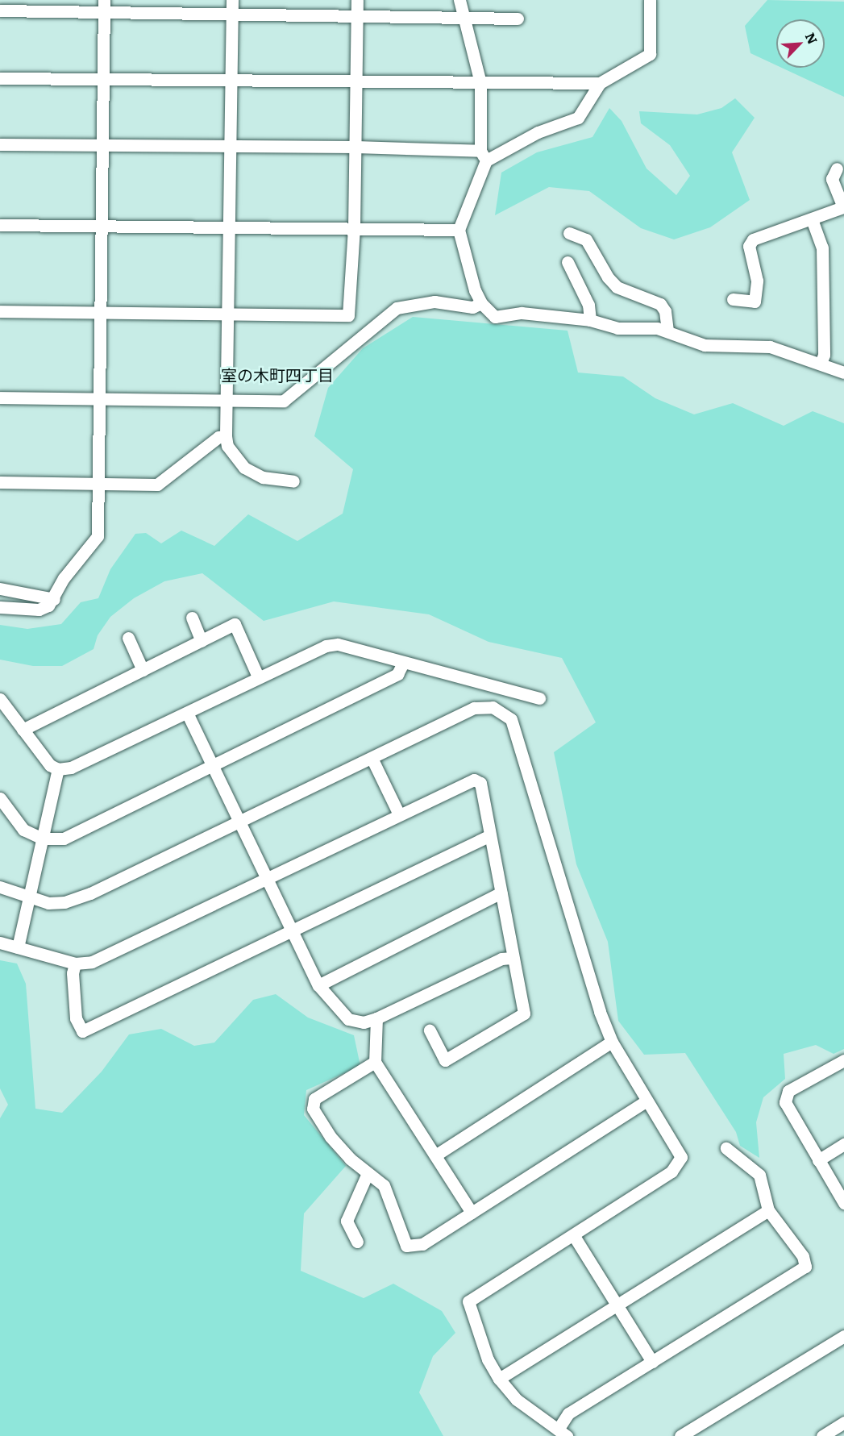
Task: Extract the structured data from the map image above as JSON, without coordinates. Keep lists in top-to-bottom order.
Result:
{
  "districts": ["室の木町四丁目"],
  "north": "top right"
}
